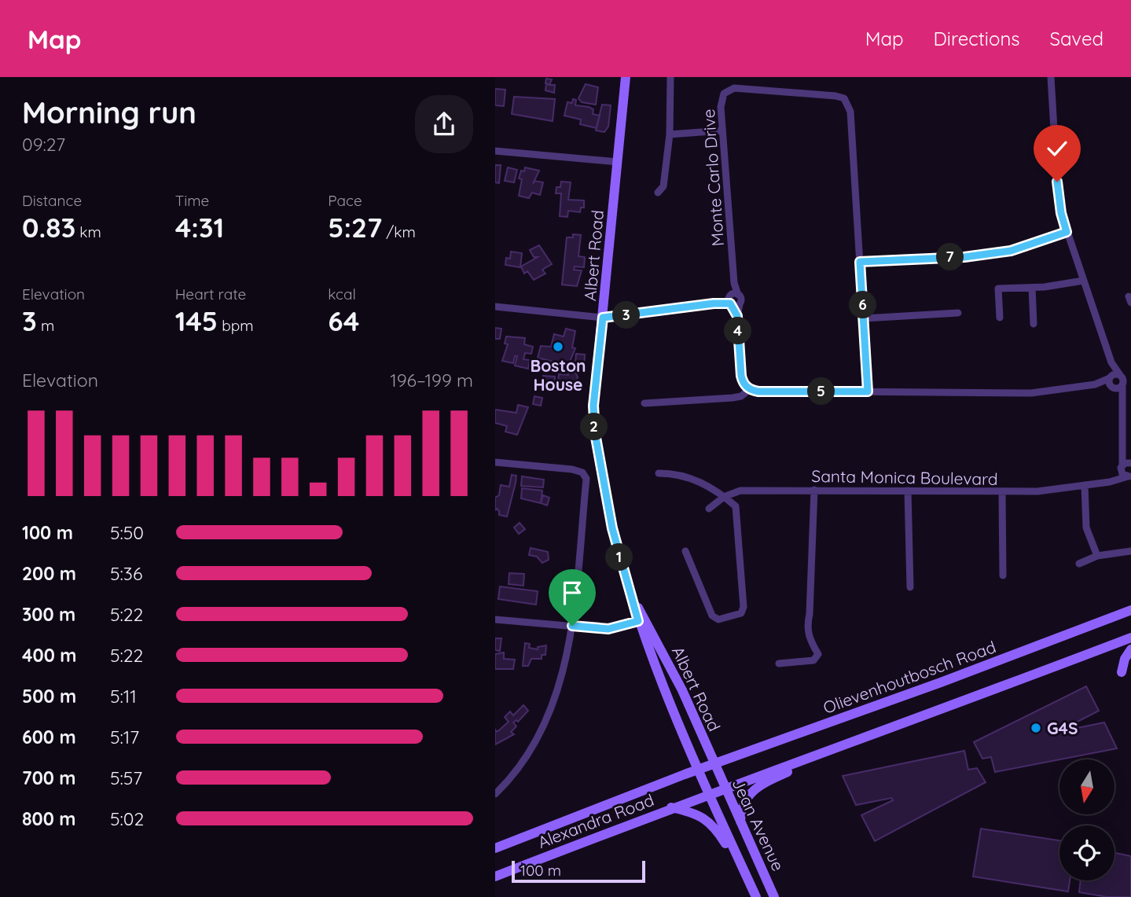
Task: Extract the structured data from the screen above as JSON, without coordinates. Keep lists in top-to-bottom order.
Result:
{
  "streets": {
    "main road": [
      "Albert Road",
      "Olievenhoutbosch Road",
      "Alexandra Road",
      "Jean Avenue"
    ],
    "street": ["Monte Carlo Drive", "Santa Monica Boulevard"]
  },
  "crossings": [
    ["Albert Road", "Olievenhoutbosch Road"],
    ["Albert Road", "Alexandra Road"],
    ["Albert Road", "Jean Avenue"],
    ["Olievenhoutbosch Road", "Alexandra Road"],
    ["Olievenhoutbosch Road", "Jean Avenue"],
    ["Alexandra Road", "Jean Avenue"]
  ],
  "places": ["Boston House", "G4S"],
  "scale_bar": "100 m",
  "north": "bottom",
  "page": {
    "header": "Map",
    "nav": ["Map", "Directions", "Saved"],
    "heading": ["Morning run", "09:27"],
    "stats": [
      ["Distance", "0.83 km"],
      ["Time", "4:31"],
      ["Pace", "5:27 /km"],
      ["Elevation", "3 m"],
      ["Heart rate", "145 bpm"],
      ["kcal", "64"]
    ],
    "pins": [
      "7",
      "6",
      "3",
      "4",
      "5",
      "2",
      "1"
    ],
    "chart": ["Elevation", "196–199 m"],
    "list": [
      {
        "name": "100 m",
        "note": "5:50"
      },
      {
        "name": "200 m",
        "note": "5:36"
      },
      {
        "name": "300 m",
        "note": "5:22"
      },
      {
        "name": "400 m",
        "note": "5:22"
      },
      {
        "name": "500 m",
        "note": "5:11"
      },
      {
        "name": "600 m",
        "note": "5:17"
      },
      {
        "name": "700 m",
        "note": "5:57"
      },
      {
        "name": "800 m",
        "note": "5:02"
      }
    ],
    "scale": "100 m"
  }
}
